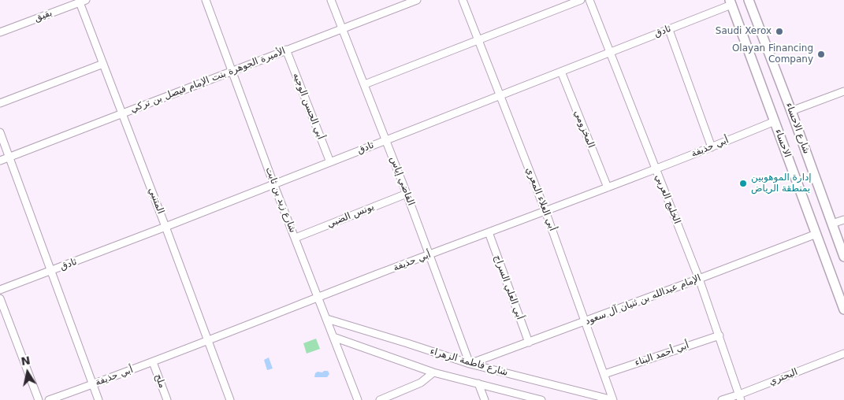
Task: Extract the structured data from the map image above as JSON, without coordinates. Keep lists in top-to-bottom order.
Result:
{
  "streets": {
    "main road": ["شارع الاحساء", "الاحساء"],
    "street": [
      "بقيق",
      "ثادق",
      "الأميرة الجوهرة بنت الإمام فيصل بن تركي",
      "أبي الحسن الوجيه",
      "المخزومي",
      "أبي حذيفة",
      "القاضي إياس",
      "أبي العلاء المعري",
      "الخليج العربي",
      "شارع زيد بن ثابت",
      "المتنبي",
      "يونس الضبي",
      "أبي العلي السراج",
      "الإمام عبدالله بن ثنيان آل سعود",
      "أبي أحمد البناء",
      "شارع فاطمة الزهراء",
      "البحتري",
      "ملح"
    ]
  },
  "crossings": [
    ["بقيق", "المتنبي"],
    ["ثادق", "أبي الحسن الوجيه"],
    ["ثادق", "المخزومي"],
    ["ثادق", "الاحساء"],
    ["ثادق", "القاضي إياس"],
    ["ثادق", "أبي العلاء المعري"],
    ["ثادق", "الخليج العربي"],
    ["ثادق", "شارع زيد بن ثابت"],
    ["ثادق", "المتنبي"],
    ["الأميرة الجوهرة بنت الإمام فيصل بن تركي", "أبي الحسن الوجيه"],
    ["الأميرة الجوهرة بنت الإمام فيصل بن تركي", "القاضي إياس"],
    ["الأميرة الجوهرة بنت الإمام فيصل بن تركي", "شارع زيد بن ثابت"],
    ["الأميرة الجوهرة بنت الإمام فيصل بن تركي", "المتنبي"],
    ["المخزومي", "أبي حذيفة"],
    ["الاحساء", "أبي حذيفة"],
    ["الاحساء", "الإمام عبدالله بن ثنيان آل سعود"],
    ["أبي حذيفة", "القاضي إياس"],
    ["أبي حذيفة", "أبي العلاء المعري"],
    ["أبي حذيفة", "الخليج العربي"],
    ["أبي حذيفة", "شارع زيد بن ثابت"],
    ["أبي حذيفة", "المتنبي"],
    ["أبي حذيفة", "أبي العلي السراج"],
    ["أبي حذيفة", "ملح"],
    ["القاضي إياس", "يونس الضبي"],
    ["القاضي إياس", "الإمام عبدالله بن ثنيان آل سعود"],
    ["القاضي إياس", "شارع فاطمة الزهراء"],
    ["أبي العلاء المعري", "الإمام عبدالله بن ثنيان آل سعود"],
    ["أبي العلاء المعري", "أبي أحمد البناء"],
    ["أبي العلاء المعري", "شارع فاطمة الزهراء"],
    ["الخليج العربي", "الإمام عبدالله بن ثنيان آل سعود"],
    ["الخليج العربي", "أبي أحمد البناء"],
    ["الخليج العربي", "البحتري"],
    ["شارع زيد بن ثابت", "يونس الضبي"],
    ["شارع زيد بن ثابت", "شارع فاطمة الزهراء"],
    ["أبي العلي السراج", "الإمام عبدالله بن ثنيان آل سعود"],
    ["الإمام عبدالله بن ثنيان آل سعود", "شارع فاطمة الزهراء"]
  ],
  "places": ["Saudi Xerox", "Olayan Financing Company", "إدارة الموهوبين بمنطقة الرياض"],
  "north": "top"
}
